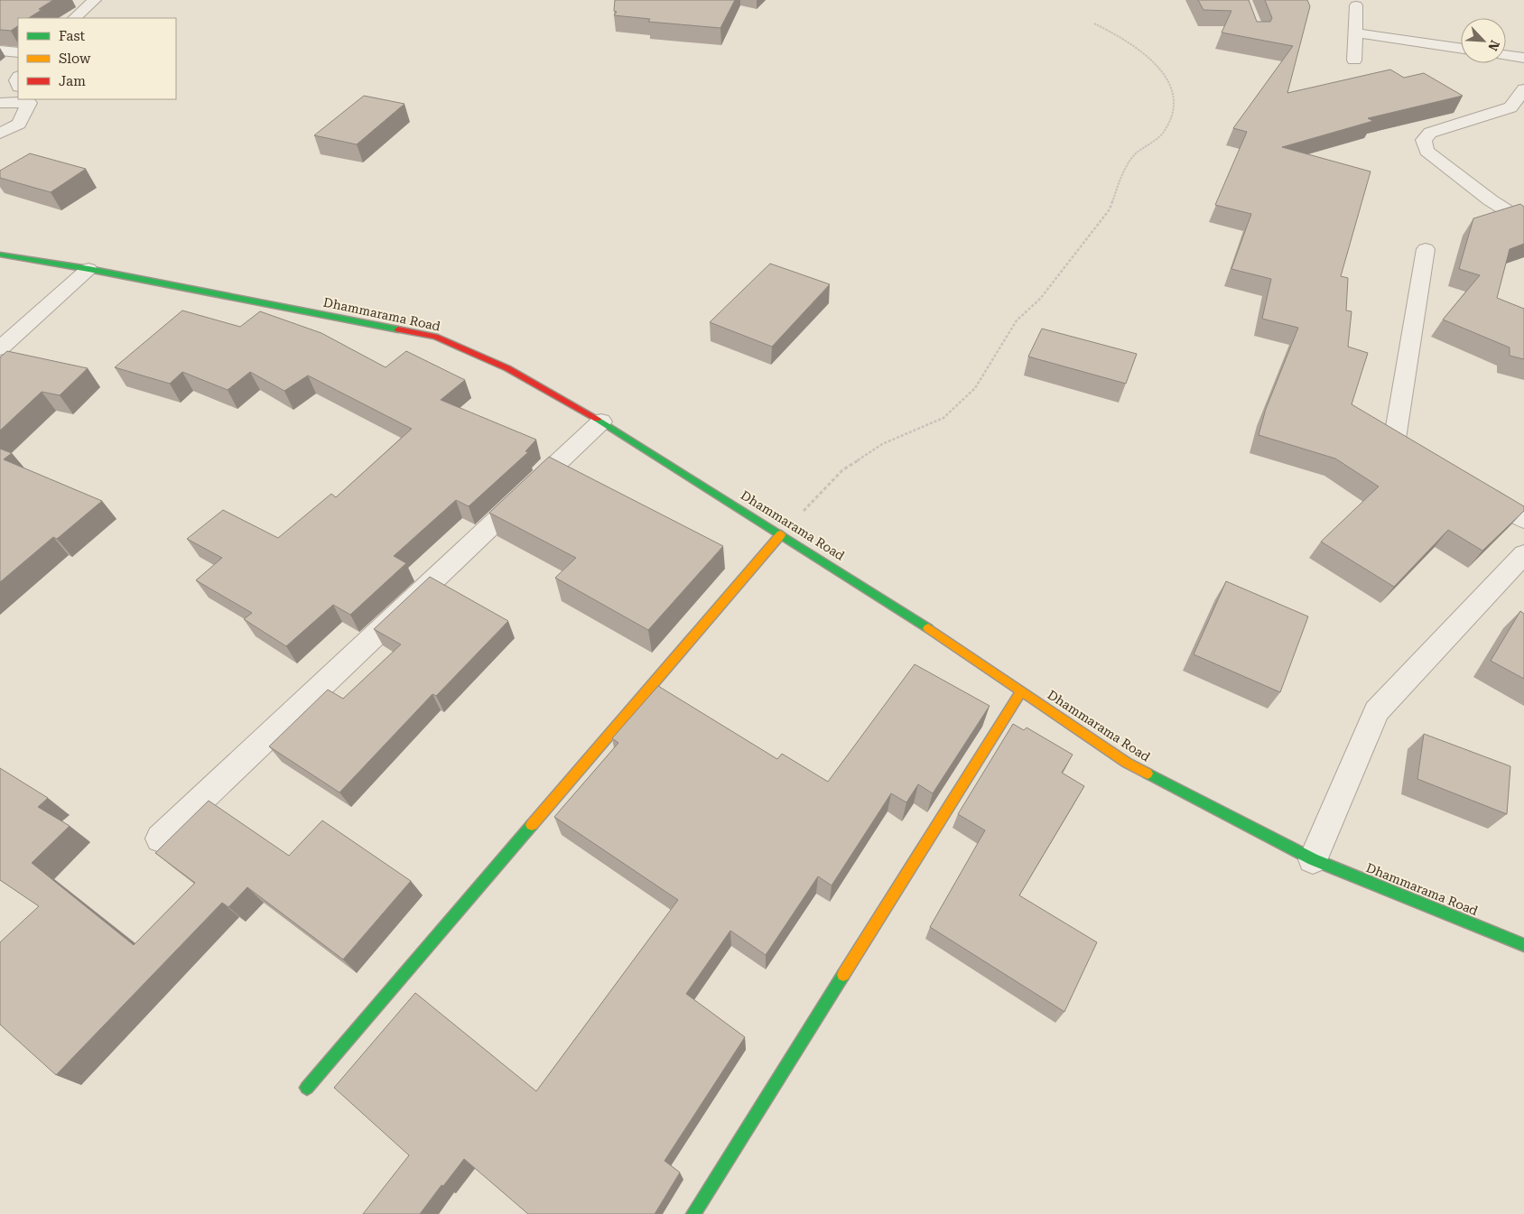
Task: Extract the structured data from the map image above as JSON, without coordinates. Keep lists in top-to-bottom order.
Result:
{
  "streets": {
    "street": ["Dhammarama Road"]
  },
  "legend": ["Fast", "Slow", "Jam"],
  "north": "bottom right"
}
